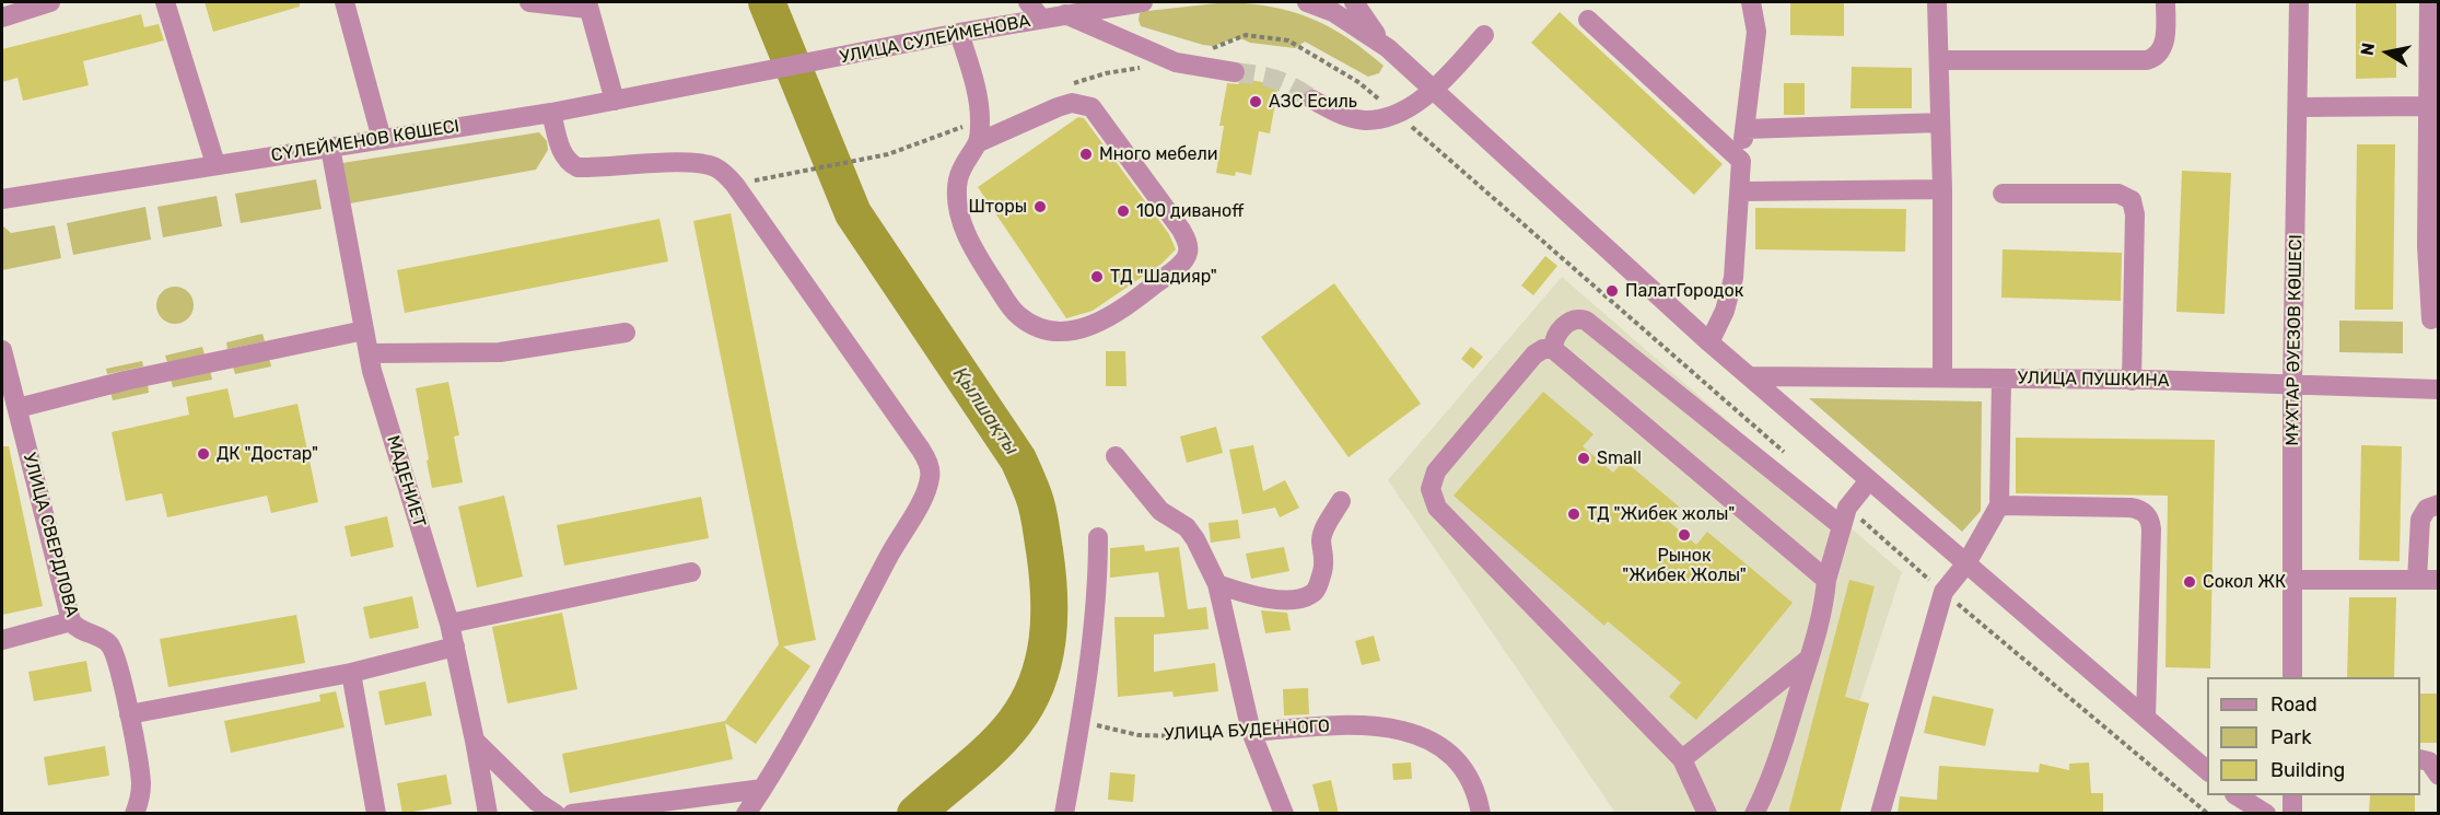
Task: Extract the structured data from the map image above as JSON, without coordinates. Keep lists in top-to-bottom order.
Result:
{
  "streets": {
    "street": [
      "УЛИЦА СУЛЕЙМЕНОВА",
      "СҮЛЕЙМЕНОВ КӨШЕСІ",
      "МҰХТАР ӘУЕЗОВ КӨШЕСІ",
      "УЛИЦА ПУШКИНА",
      "МАДЕНИЕТ",
      "УЛИЦА СВЕРДЛОВА",
      "УЛИЦА БУДЕННОГО"
    ]
  },
  "crossings": [
    ["УЛИЦА СУЛЕЙМЕНОВА", "СҮЛЕЙМЕНОВ КӨШЕСІ"],
    ["СҮЛЕЙМЕНОВ КӨШЕСІ", "МАДЕНИЕТ"],
    ["МҰХТАР ӘУЕЗОВ КӨШЕСІ", "УЛИЦА ПУШКИНА"]
  ],
  "water": ["Қылшақты"],
  "places": [
    "АЗС Есиль",
    "Много мебели",
    "Шторы",
    "100 диваноff",
    "ТД \"Шадияр\"",
    "ПалатГородок",
    "ДК \"Достар\"",
    "Small",
    "ТД \"Жибек жолы\"",
    "Рынок \"Жибек Жолы\"",
    "Сокол ЖК"
  ],
  "legend": ["Road", "Park", "Building"],
  "north": "left"
}
